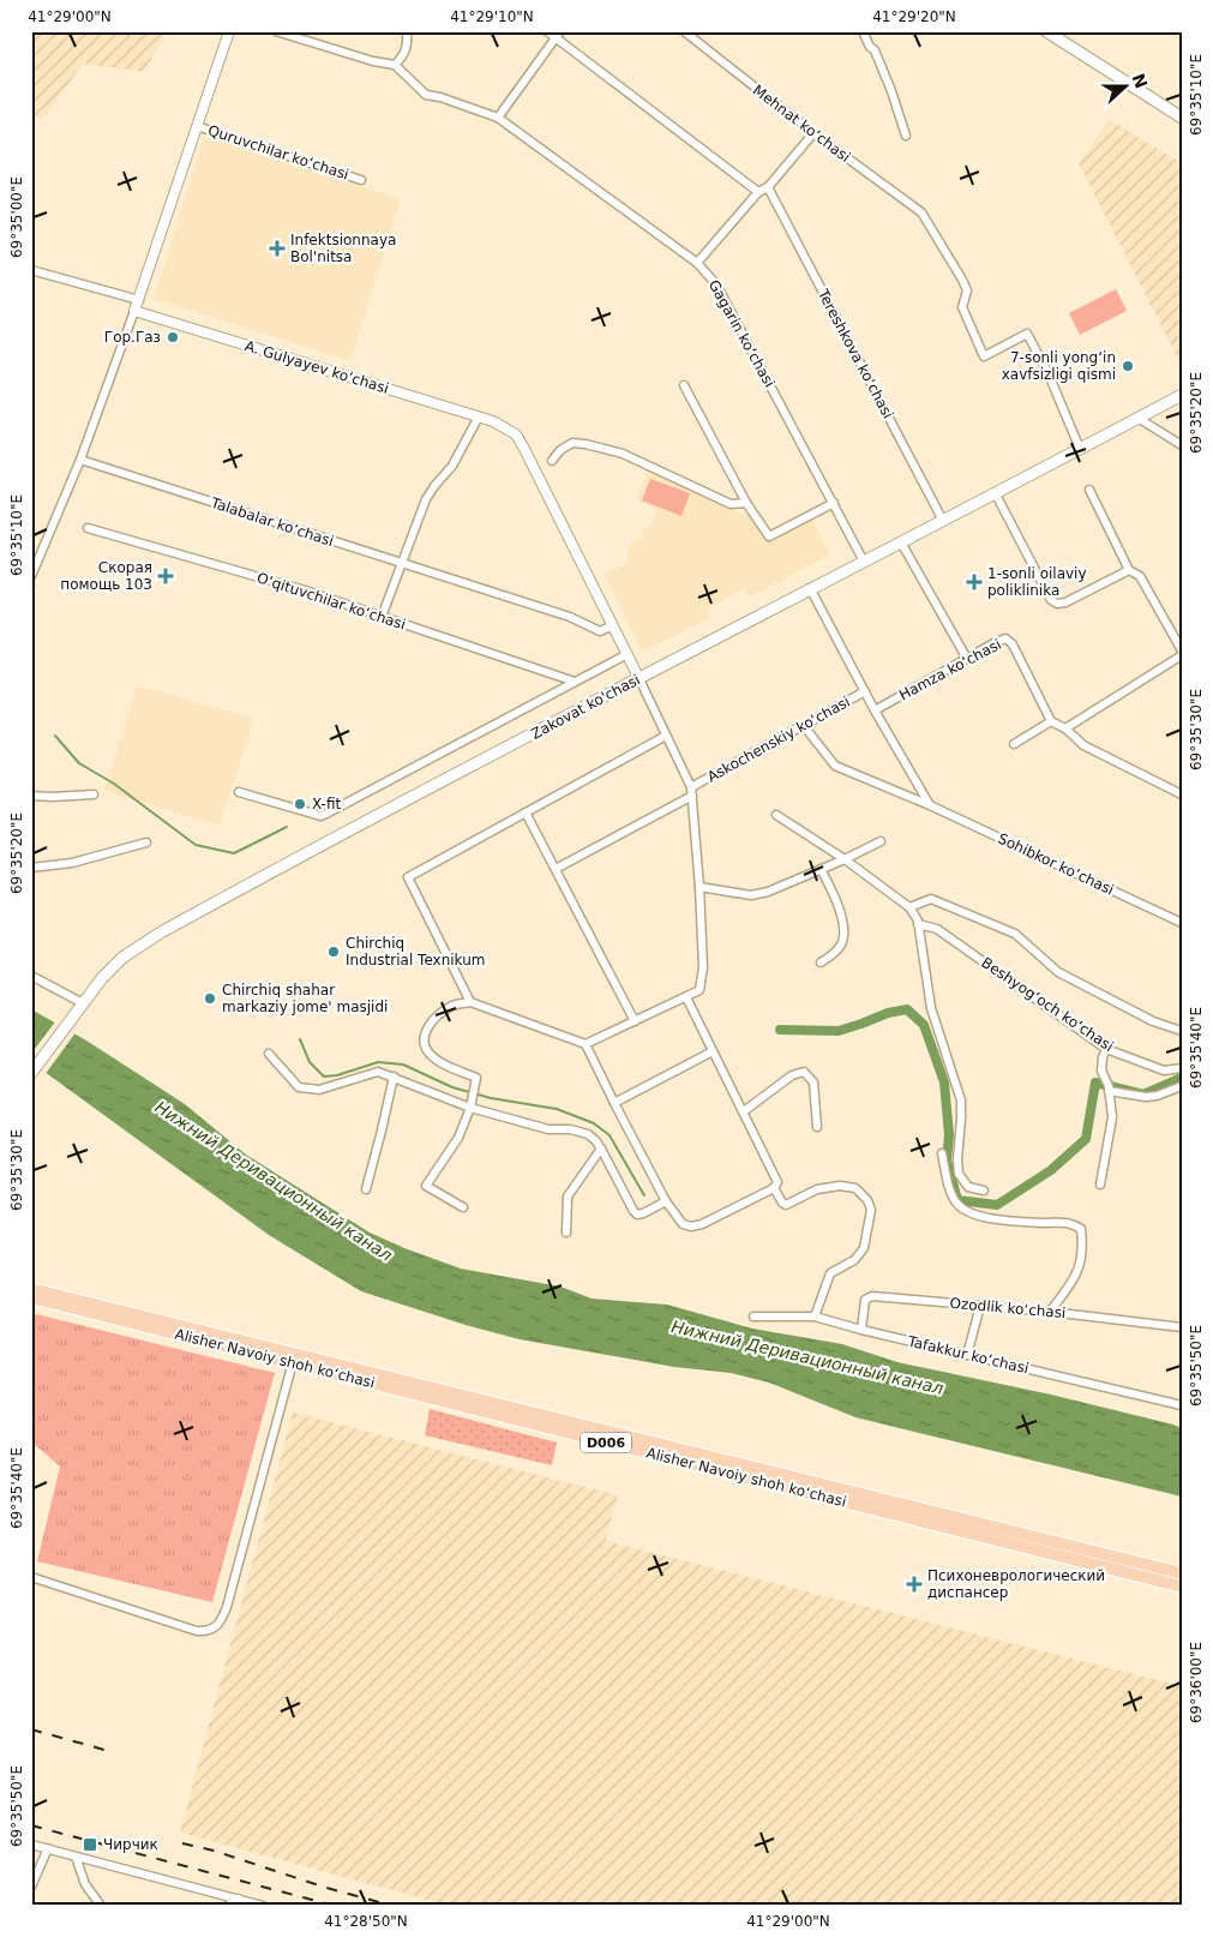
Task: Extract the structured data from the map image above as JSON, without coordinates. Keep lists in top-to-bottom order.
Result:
{
  "streets": {
    "main road": ["Zakovat ko'chasi", "Alisher Navoiy shoh koʻchasi", "D006"],
    "street": [
      "Mehnat ko‘chasi",
      "Quruvchilar ko‘chasi",
      "Gagarin ko‘chasi",
      "Tereshkova ko‘chasi",
      "A. Gulyayev ko‘chasi",
      "Talabalar ko‘chasi",
      "O‘qituvchilar ko‘chasi",
      "Hamza ko‘chasi",
      "Askochenskiy ko‘chasi",
      "Sohibkor ko‘chasi",
      "Beshyog‘och ko‘chasi",
      "Ozodlik ko‘chasi",
      "Tafakkur ko‘chasi"
    ]
  },
  "crossings": [
    ["Mehnat ko‘chasi", "Zakovat ko'chasi"],
    ["Gagarin ko‘chasi", "Zakovat ko'chasi"],
    ["Tereshkova ko‘chasi", "Zakovat ko'chasi"],
    ["A. Gulyayev ko‘chasi", "Talabalar ko‘chasi"],
    ["A. Gulyayev ko‘chasi", "Zakovat ko'chasi"],
    ["Askochenskiy ko‘chasi", "Sohibkor ko‘chasi"],
    ["Ozodlik ko‘chasi", "Tafakkur ko‘chasi"]
  ],
  "water": ["Нижний Деривационный канал"],
  "places": {
    "health": [
      "Infektsionnaya Bol'nitsa",
      "Скорая помощь 103",
      "1-sonli oilaviy poliklinika",
      "Психоневрологический диспансер"
    ],
    "other": [
      "Гор.Газ",
      "7-sonli yong‘in xavfsizligi qismi",
      "X-fit",
      "Chirchiq Industrial Texnikum",
      "Chirchiq shahar markaziy jome' masjidi"
    ],
    "transit": ["Чирчик"]
  },
  "north": "right",
  "coordinates": [
    "41°29'00\"N",
    "41°29'10\"N",
    "41°29'20\"N",
    "69°35'10\"E",
    "69°35'00\"E",
    "69°35'20\"E",
    "69°35'30\"E",
    "69°35'40\"E",
    "69°35'50\"E",
    "69°36'00\"E",
    "41°28'50\"N"
  ]
}
